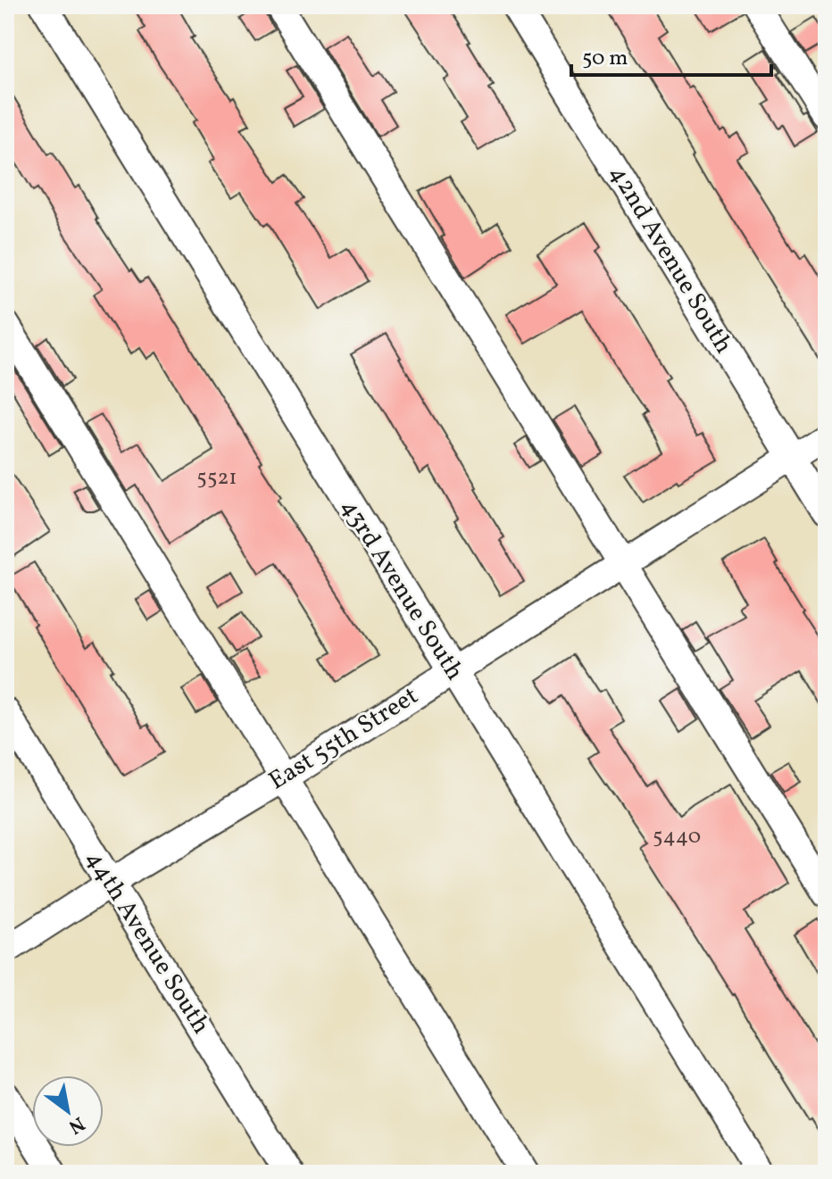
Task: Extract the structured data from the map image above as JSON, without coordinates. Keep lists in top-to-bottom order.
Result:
{
  "streets": {
    "street": [
      "42nd Avenue South",
      "43rd Avenue South",
      "East 55th Street",
      "44th Avenue South"
    ]
  },
  "crossings": [
    ["42nd Avenue South", "East 55th Street"],
    ["43rd Avenue South", "East 55th Street"],
    ["East 55th Street", "44th Avenue South"]
  ],
  "house_numbers": ["5521", "5440"],
  "scale_bar": "50 m",
  "north": "bottom right"
}
